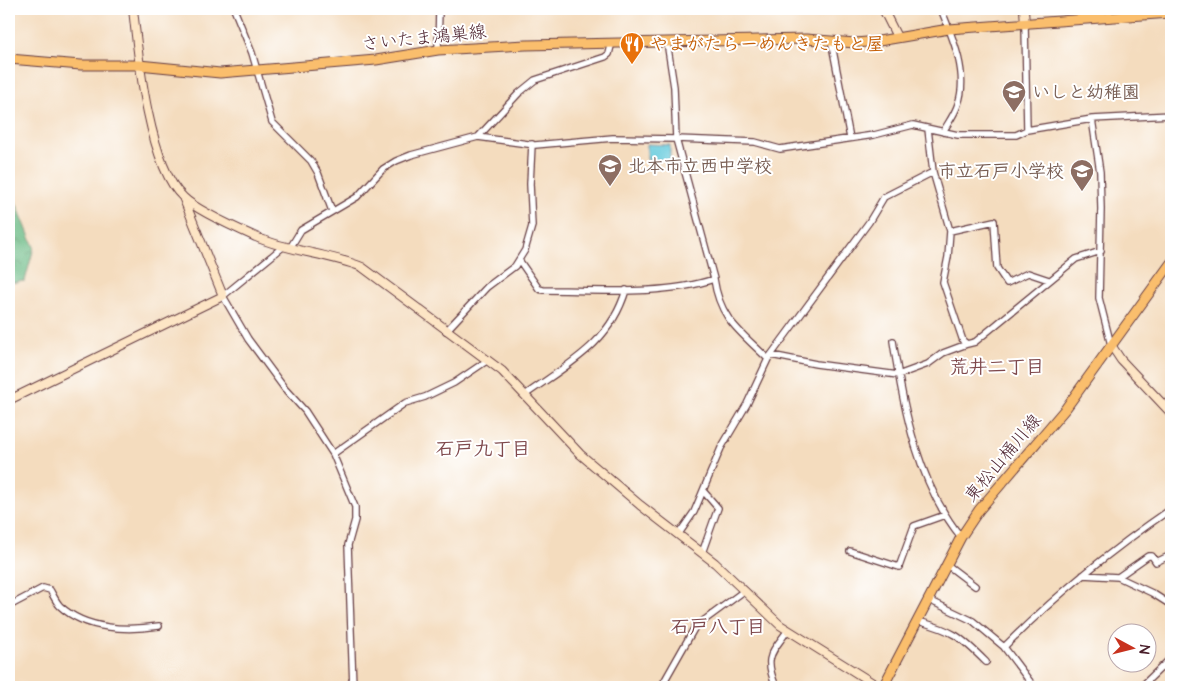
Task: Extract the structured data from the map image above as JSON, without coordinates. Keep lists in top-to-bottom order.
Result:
{
  "streets": {
    "main road": ["さいたま鴻巣線", "東松山桶川線"]
  },
  "districts": ["荒井二丁目", "石戸九丁目", "石戸八丁目"],
  "places": {
    "restaurant": ["やまがたらーめんきたもと屋"],
    "school or university": ["いしと幼稚園", "北本市立西中学校", "市立石戸小学校"]
  },
  "north": "right"
}
